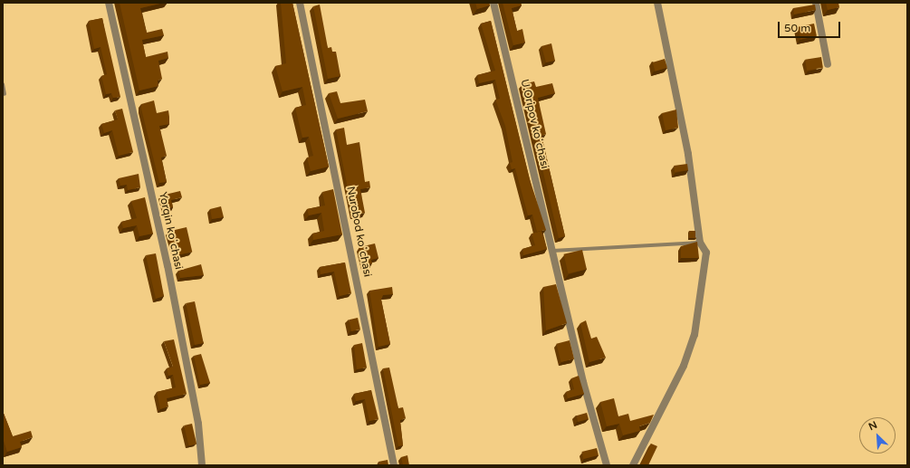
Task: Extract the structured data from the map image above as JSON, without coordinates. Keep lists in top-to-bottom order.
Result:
{
  "streets": {
    "street": ["U.Oripov koʻchasi", "Yorqin koʻchasi", "Nurobod koʻchasi"]
  },
  "scale_bar": "50 m",
  "north": "top left"
}
